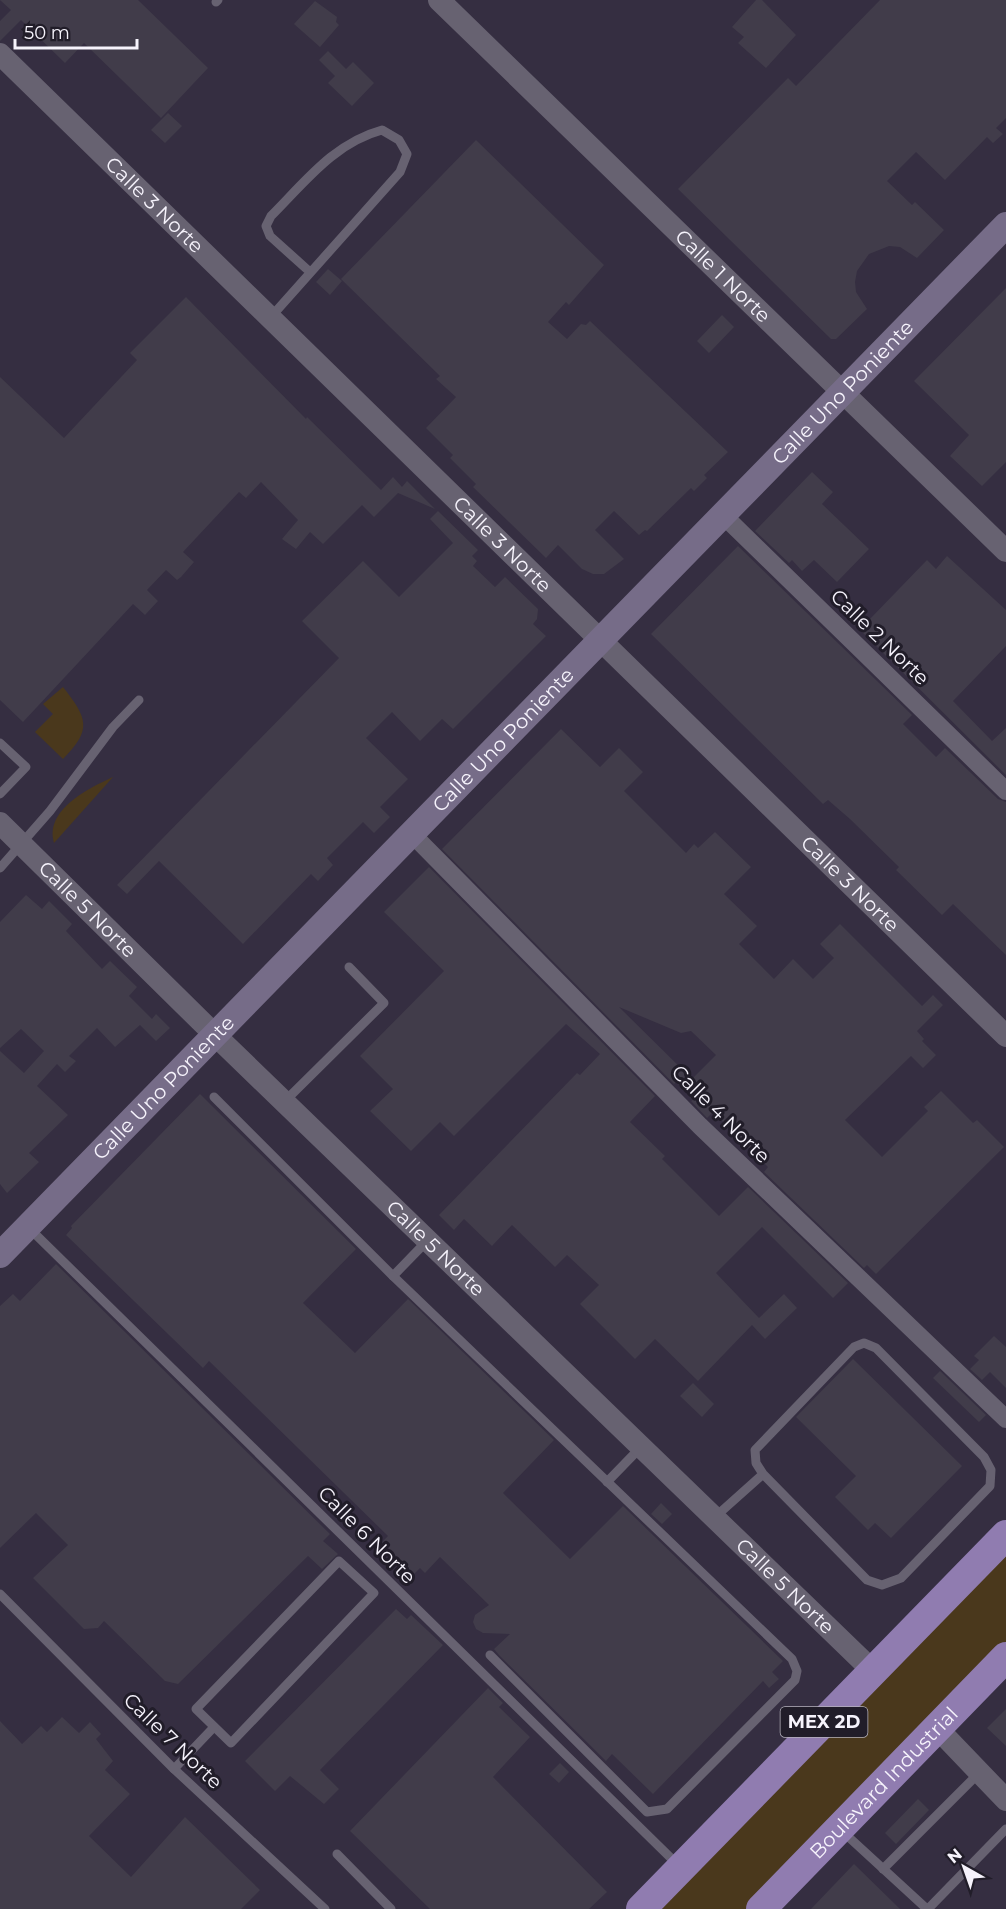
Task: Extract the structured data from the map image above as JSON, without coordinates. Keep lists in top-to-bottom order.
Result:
{
  "streets": {
    "highway": ["MEX 2D", "Boulevard Industrial"],
    "main road": ["Calle Uno Poniente"],
    "street": [
      "Calle 3 Norte",
      "Calle 1 Norte",
      "Calle 2 Norte",
      "Calle 5 Norte",
      "Calle 4 Norte"
    ],
    "lane": ["Calle 6 Norte", "Calle 7 Norte"]
  },
  "crossings": [
    ["Calle 3 Norte", "Calle Uno Poniente"],
    ["Calle 1 Norte", "Calle Uno Poniente"],
    ["Calle Uno Poniente", "Calle 2 Norte"],
    ["Calle Uno Poniente", "Calle 5 Norte"],
    ["Calle Uno Poniente", "Calle 4 Norte"],
    ["Calle Uno Poniente", "Calle 6 Norte"],
    ["Calle 5 Norte", "MEX 2D"],
    ["Calle 6 Norte", "MEX 2D"]
  ],
  "scale_bar": "50 m",
  "north": "top left"
}
